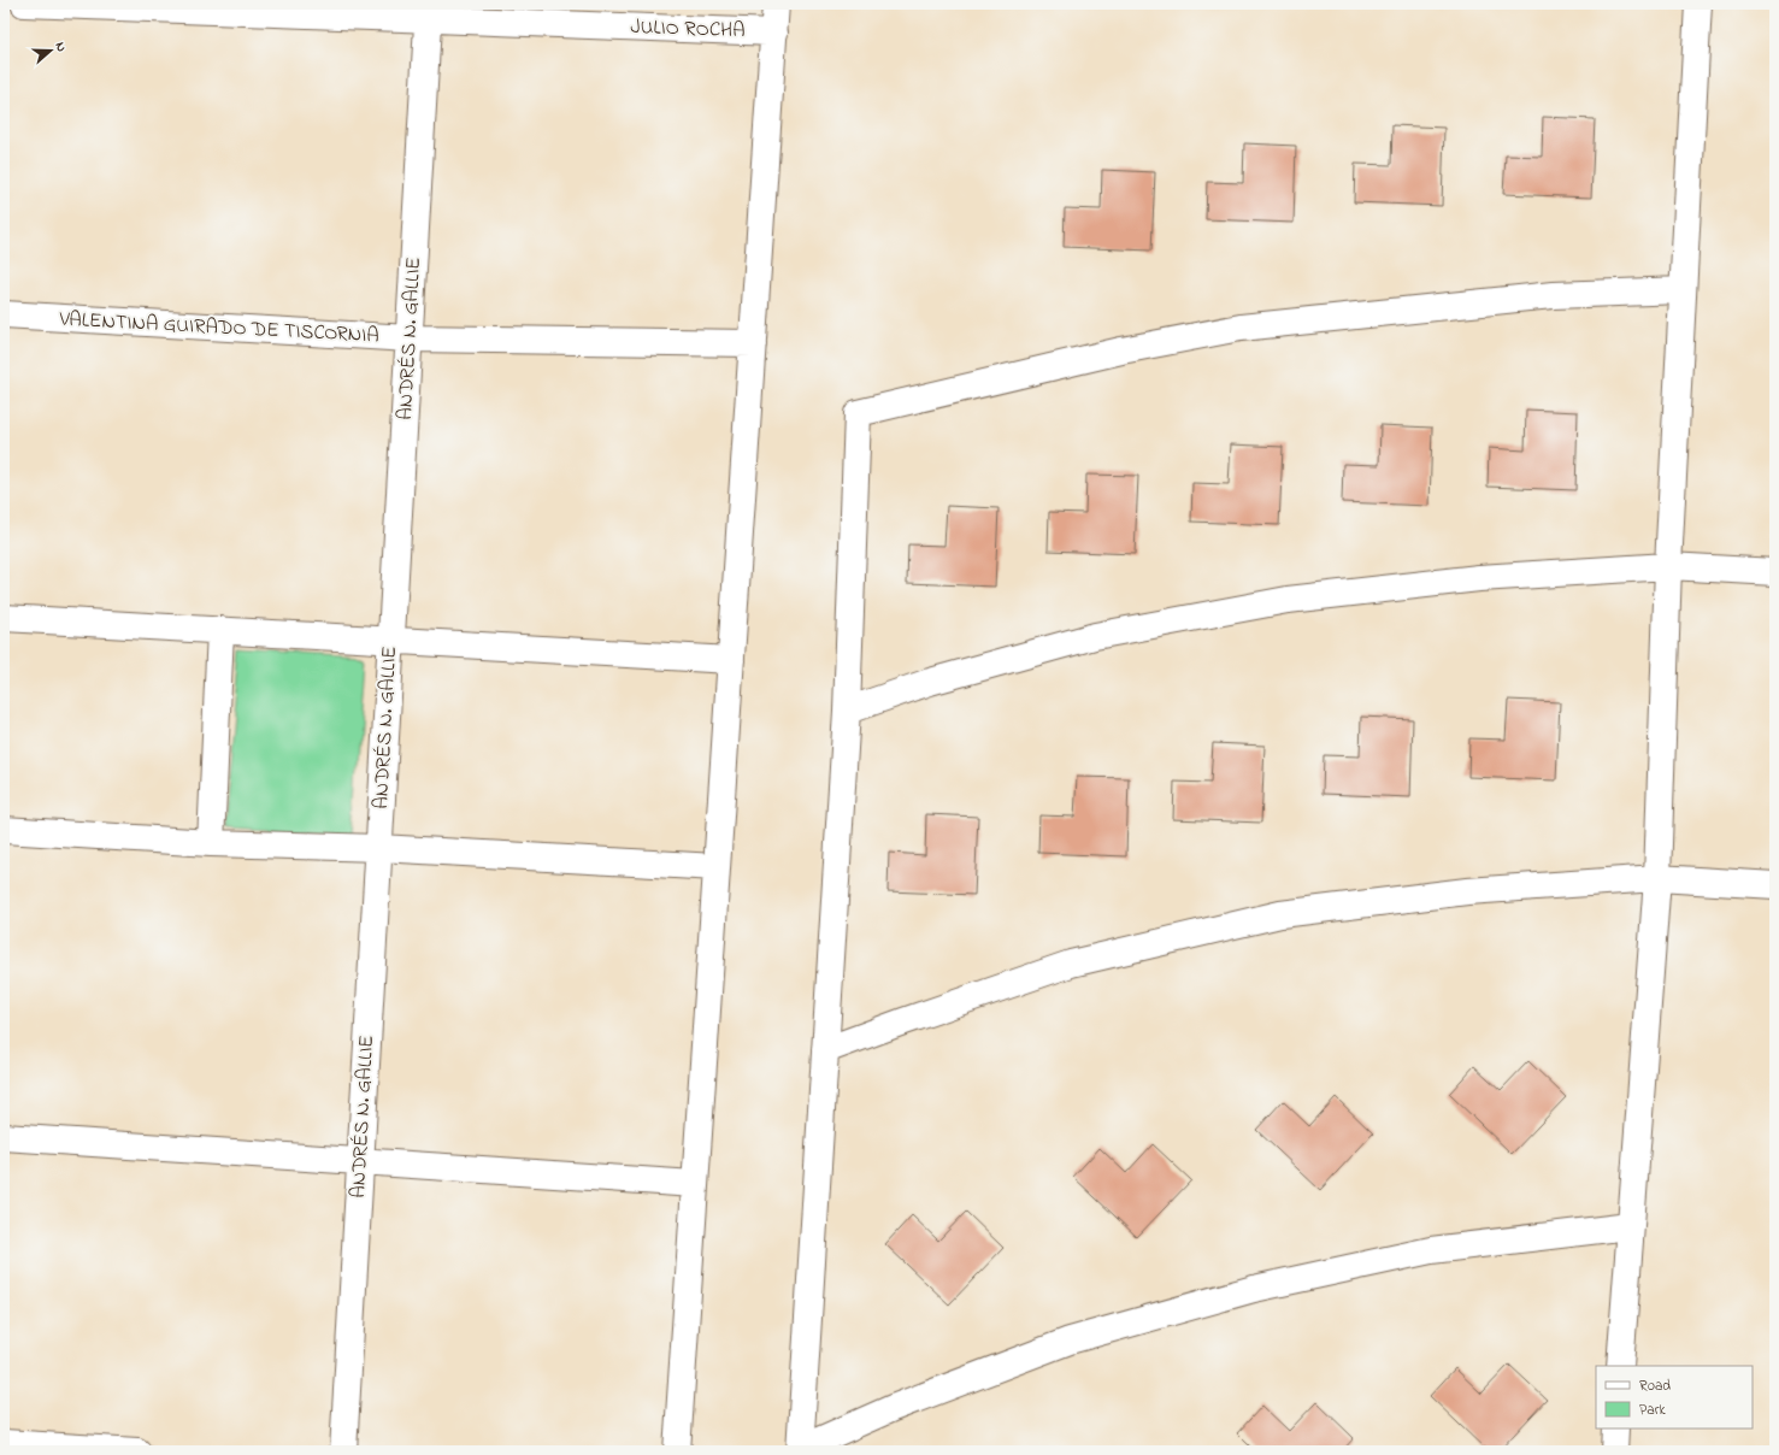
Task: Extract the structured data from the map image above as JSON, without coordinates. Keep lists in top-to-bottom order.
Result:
{
  "streets": {
    "street": ["JULIO ROCHA", "VALENTINA GUIRADO DE TISCORNIA", "ANDRÉS N. GALLIE"]
  },
  "crossings": [
    ["JULIO ROCHA", "ANDRÉS N. GALLIE"],
    ["VALENTINA GUIRADO DE TISCORNIA", "ANDRÉS N. GALLIE"]
  ],
  "legend": ["Road", "Park"],
  "north": "right"
}
